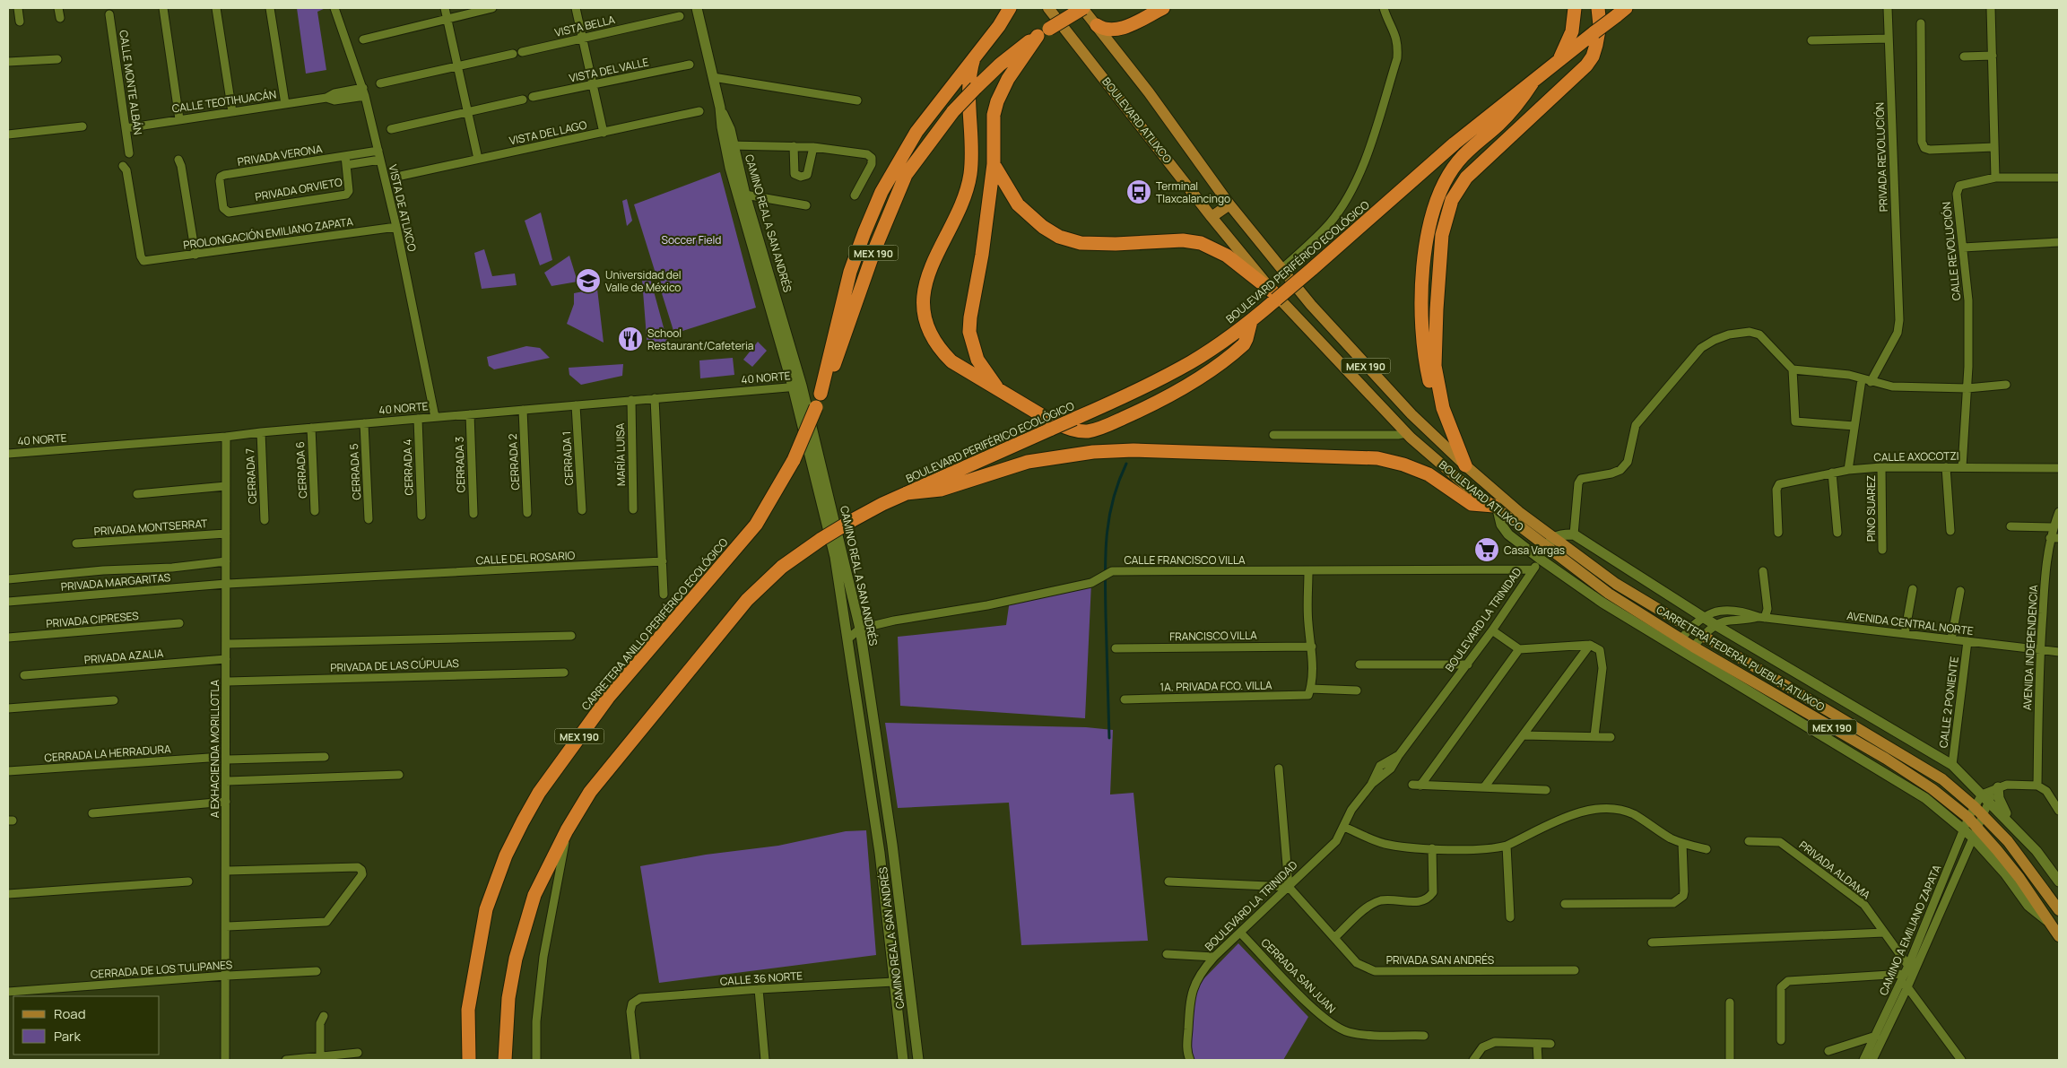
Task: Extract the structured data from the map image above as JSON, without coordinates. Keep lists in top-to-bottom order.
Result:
{
  "streets": {
    "highway": ["MEX 190", "BOULEVARD PERIFÉRICO ECOLÓGICO", "CARRETERA ANILLO PERIFÉRICO ECOLÓGICO"],
    "main road": [
      "BOULEVARD ATLIXCO",
      "CAMINO REAL A SAN ANDRÉS",
      "BOULEVARD LA TRINIDAD",
      "CARRETERA FEDERAL PUEBLA-ATLIXCO"
    ],
    "street": [
      "VISTA BELLA",
      "VISTA DEL VALLE",
      "CALLE MONTE ALBÁN",
      "CALLE TEOTIHUACÁN",
      "VISTA DEL LAGO",
      "PRIVADA VERONA",
      "PRIVADA REVOLUCIÓN",
      "PRIVADA ORVIETO",
      "VISTA DE ATLIXCO",
      "PROLONGACIÓN EMILIANO ZAPATA",
      "CALLE REVOLUCIÓN",
      "40 NORTE",
      "MARÍA LUISA",
      "CALLE AXOCOTZI",
      "CERRADA 1",
      "CERRADA 2",
      "CERRADA 3",
      "CERRADA 4",
      "CERRADA 6",
      "CERRADA 5",
      "CERRADA 7",
      "PINO SUAREZ",
      "PRIVADA MONTSERRAT",
      "CALLE DEL ROSARIO",
      "CALLE FRANCISCO VILLA",
      "PRIVADA MARGARITAS",
      "PRIVADA CIPRESES",
      "AVENIDA CENTRAL NORTE",
      "FRANCISCO VILLA",
      "AVENIDA INDEPENDENCIA",
      "PRIVADA AZALIA",
      "PRIVADA DE LAS CÚPULAS",
      "1A. PRIVADA FCO. VILLA",
      "CALLE 2 PONIENTE",
      "A EXHACIENDA MORILLOTLA",
      "CERRADA LA HERRADURA",
      "PRIVADA ALDAMA",
      "CAMINO A EMILIANO ZAPATA",
      "PRIVADA SAN ANDRÉS",
      "CERRADA DE LOS TULIPANES",
      "CERRADA SAN JUAN",
      "CALLE 36 NORTE"
    ]
  },
  "crossings": [
    ["CALLE MONTE ALBÁN", "CALLE TEOTIHUACÁN"],
    ["CALLE TEOTIHUACÁN", "VISTA DE ATLIXCO"],
    ["BOULEVARD ATLIXCO", "BOULEVARD LA TRINIDAD"],
    ["BOULEVARD ATLIXCO", "CARRETERA FEDERAL PUEBLA-ATLIXCO"],
    ["BOULEVARD ATLIXCO", "CAMINO A EMILIANO ZAPATA"],
    ["PRIVADA VERONA", "PRIVADA ORVIETO"],
    ["PRIVADA VERONA", "VISTA DE ATLIXCO"],
    ["PRIVADA ORVIETO", "VISTA DE ATLIXCO"],
    ["VISTA DE ATLIXCO", "PROLONGACIÓN EMILIANO ZAPATA"],
    ["VISTA DE ATLIXCO", "40 NORTE"],
    ["CAMINO REAL A SAN ANDRÉS", "40 NORTE"],
    ["CAMINO REAL A SAN ANDRÉS", "CALLE FRANCISCO VILLA"],
    ["CAMINO REAL A SAN ANDRÉS", "CALLE 36 NORTE"],
    ["CALLE REVOLUCIÓN", "CALLE AXOCOTZI"],
    ["MEX 190", "CARRETERA ANILLO PERIFÉRICO ECOLÓGICO"],
    ["40 NORTE", "MARÍA LUISA"],
    ["40 NORTE", "CERRADA 1"],
    ["40 NORTE", "CERRADA 2"],
    ["40 NORTE", "CERRADA 3"],
    ["40 NORTE", "CERRADA 4"],
    ["40 NORTE", "CERRADA 6"],
    ["40 NORTE", "CERRADA 5"],
    ["40 NORTE", "CERRADA 7"],
    ["40 NORTE", "A EXHACIENDA MORILLOTLA"],
    ["CALLE AXOCOTZI", "PINO SUAREZ"],
    ["PRIVADA MONTSERRAT", "A EXHACIENDA MORILLOTLA"],
    ["CALLE DEL ROSARIO", "PRIVADA MARGARITAS"],
    ["CALLE DEL ROSARIO", "A EXHACIENDA MORILLOTLA"],
    ["CALLE FRANCISCO VILLA", "BOULEVARD LA TRINIDAD"],
    ["PRIVADA MARGARITAS", "A EXHACIENDA MORILLOTLA"],
    ["BOULEVARD LA TRINIDAD", "CARRETERA FEDERAL PUEBLA-ATLIXCO"],
    ["BOULEVARD LA TRINIDAD", "PRIVADA SAN ANDRÉS"],
    ["BOULEVARD LA TRINIDAD", "CERRADA SAN JUAN"],
    ["AVENIDA CENTRAL NORTE", "AVENIDA INDEPENDENCIA"],
    ["AVENIDA CENTRAL NORTE", "CALLE 2 PONIENTE"],
    ["PRIVADA AZALIA", "A EXHACIENDA MORILLOTLA"],
    ["CARRETERA FEDERAL PUEBLA-ATLIXCO", "CAMINO A EMILIANO ZAPATA"],
    ["PRIVADA DE LAS CÚPULAS", "A EXHACIENDA MORILLOTLA"],
    ["A EXHACIENDA MORILLOTLA", "CERRADA DE LOS TULIPANES"],
    ["PRIVADA ALDAMA", "CAMINO A EMILIANO ZAPATA"]
  ],
  "parks": ["Soccer Field"],
  "places": {
    "bus stop": ["Terminal Tlaxcalancingo"],
    "school or university": ["Universidad del Valle de México"],
    "restaurant": ["School Restaurant/Cafeteria"],
    "supermarket": ["Casa Vargas"]
  },
  "legend": ["Road", "Park"]
}
